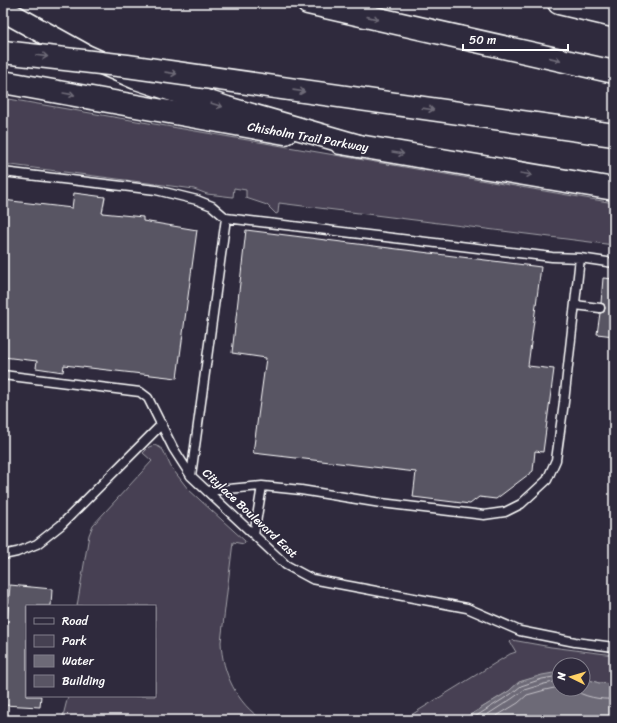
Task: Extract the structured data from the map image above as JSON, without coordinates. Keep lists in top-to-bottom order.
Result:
{
  "streets": {
    "main road": ["Chisholm Trail Parkway"],
    "lane": ["Citylace Boulevard East"]
  },
  "legend": [
    "Road",
    "Park",
    "Water",
    "Building"
  ],
  "scale_bar": "50 m",
  "north": "left"
}
